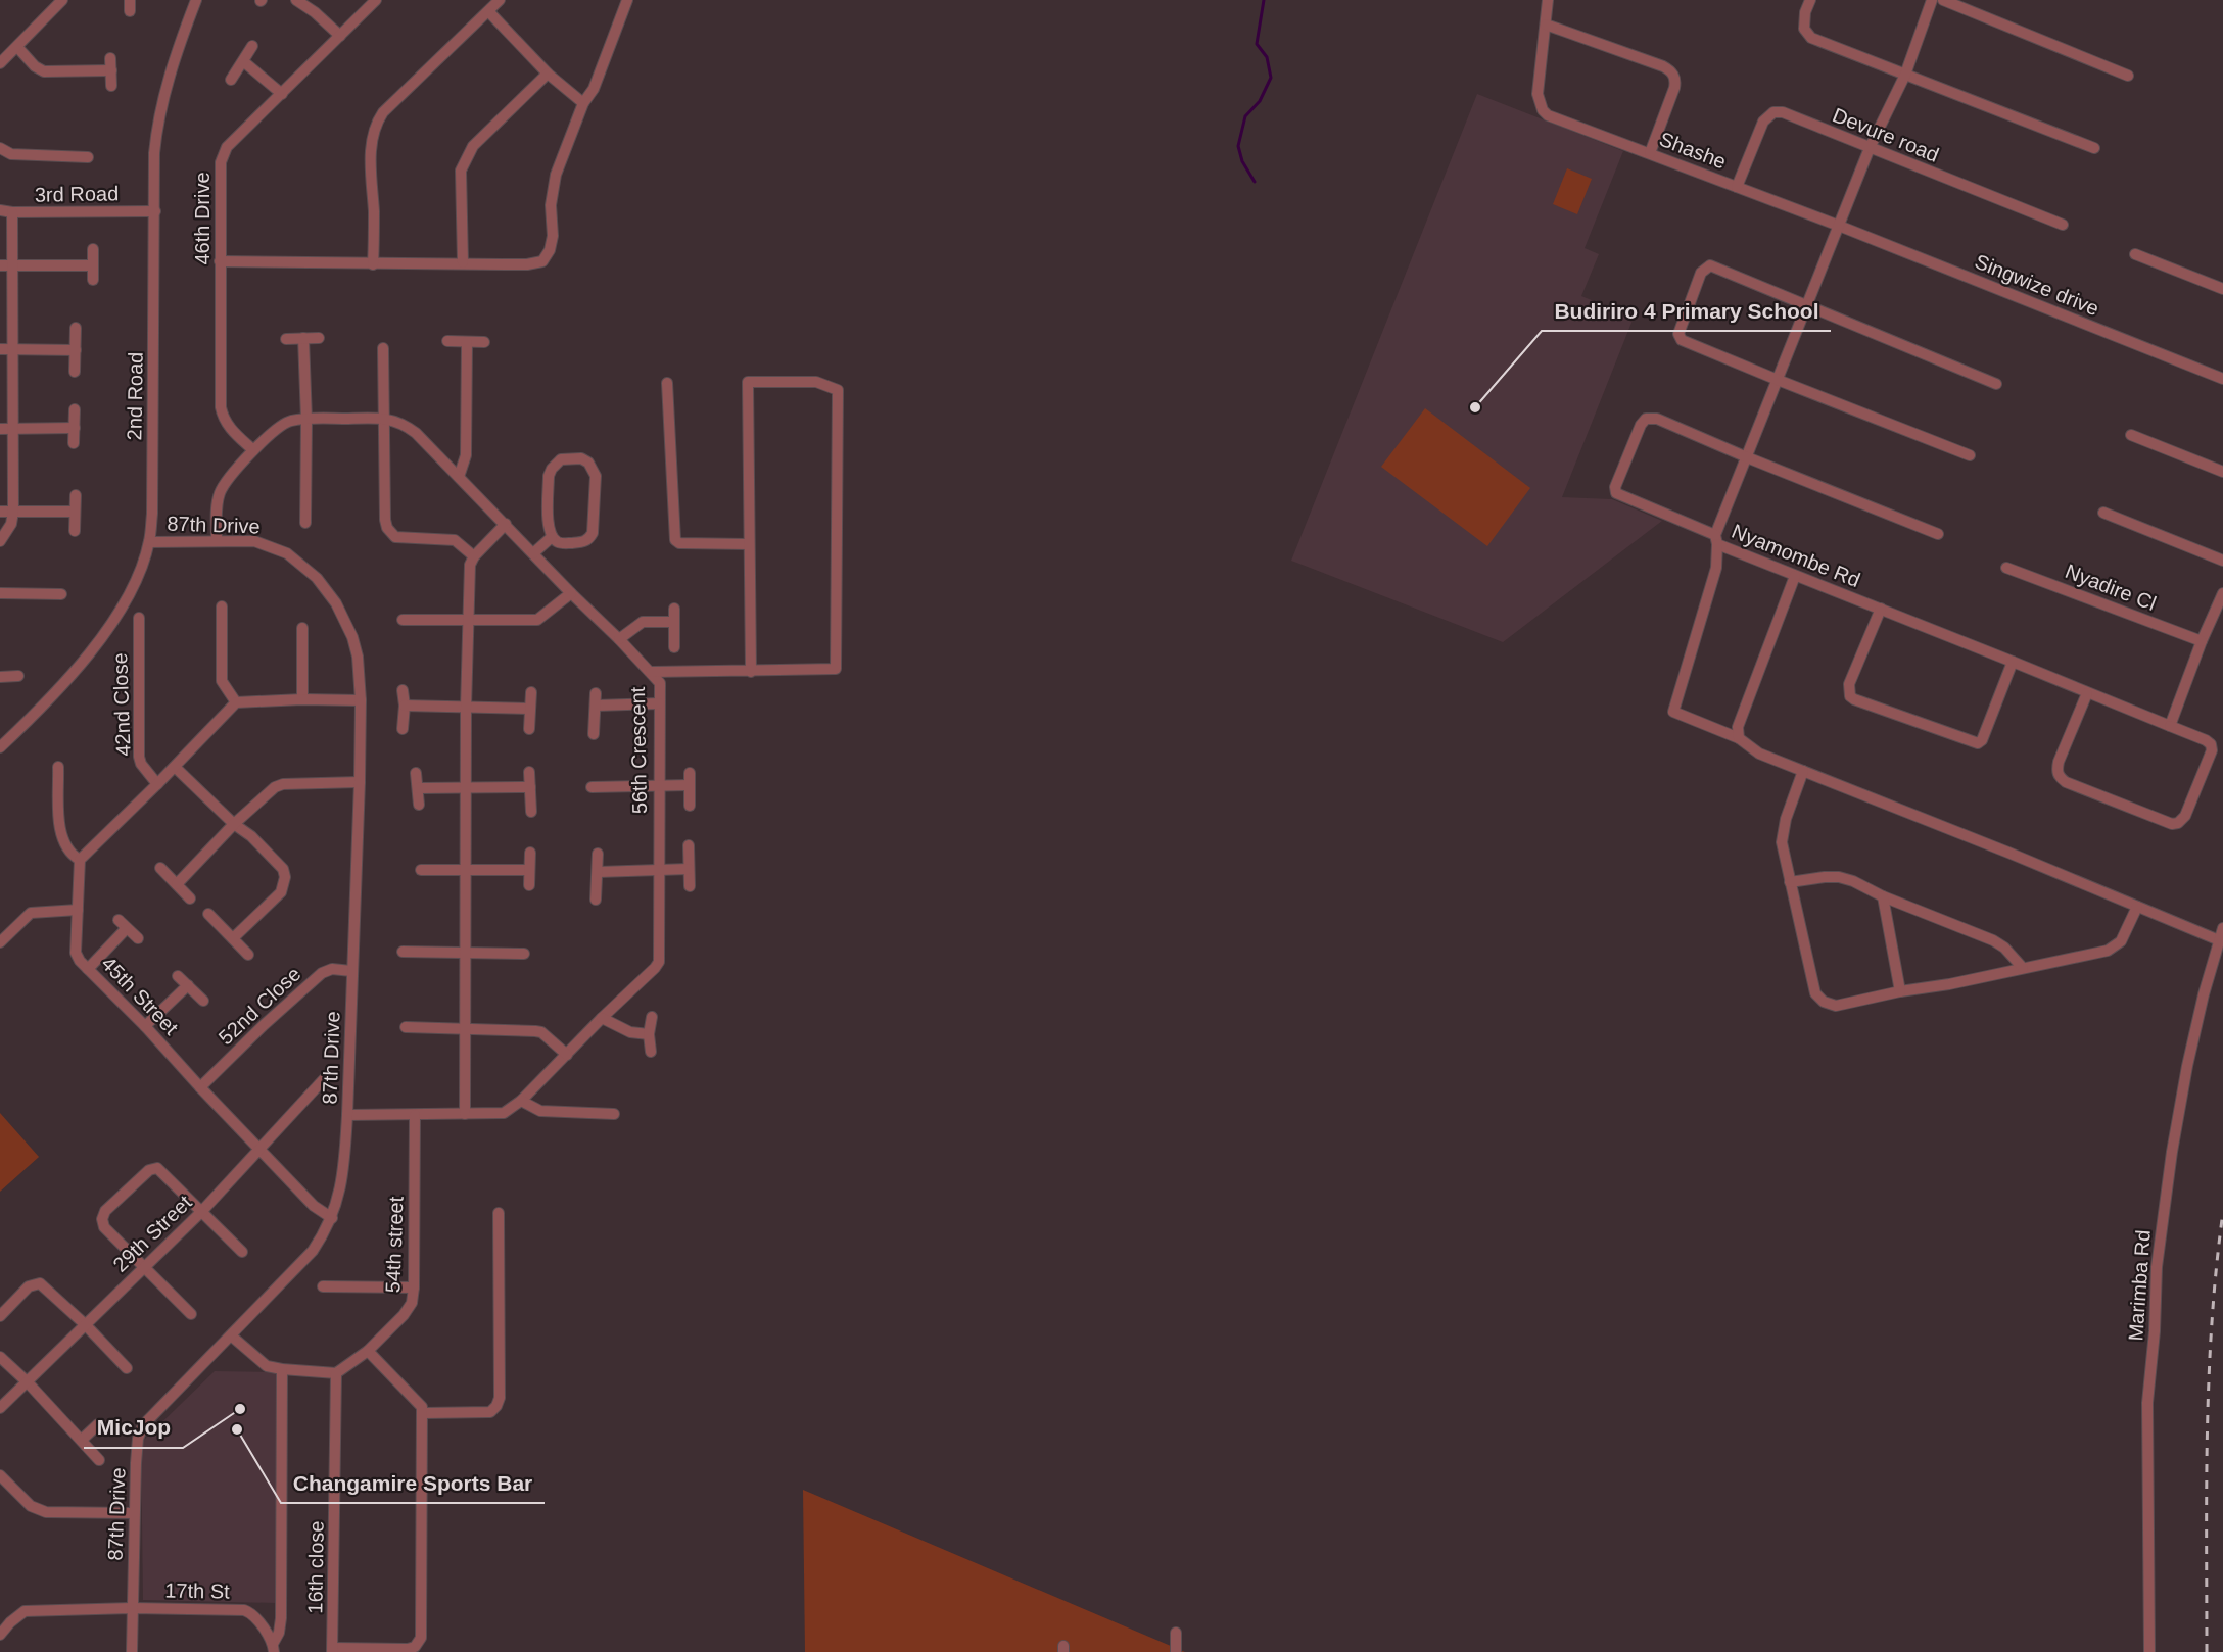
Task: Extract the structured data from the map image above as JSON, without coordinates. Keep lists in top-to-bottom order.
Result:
{
  "streets": {
    "street": [
      "Devure road",
      "Shashe",
      "3rd Road",
      "46th Drive",
      "Singwize drive",
      "2nd Road",
      "87th Drive",
      "Nyamombe Rd",
      "Nyadire Cl",
      "42nd Close",
      "56th Crescent",
      "45th Street",
      "52nd Close",
      "29th Street",
      "54th street",
      "Marimba Rd",
      "16th close",
      "17th St"
    ]
  },
  "crossings": [
    ["Devure road", "Shashe"],
    ["Devure road", "Nyamombe Rd"],
    ["Shashe", "Singwize drive"],
    ["Shashe", "Nyamombe Rd"],
    ["3rd Road", "2nd Road"],
    ["46th Drive", "56th Crescent"],
    ["Singwize drive", "Nyamombe Rd"],
    ["2nd Road", "87th Drive"],
    ["87th Drive", "56th Crescent"],
    ["87th Drive", "45th Street"],
    ["87th Drive", "52nd Close"],
    ["87th Drive", "17th St"],
    ["56th Crescent", "54th street"],
    ["45th Street", "52nd Close"],
    ["45th Street", "29th Street"],
    ["54th street", "16th close"]
  ],
  "places": ["Budiriro 4 Primary School", "MicJop", "Changamire Sports Bar"]
}
